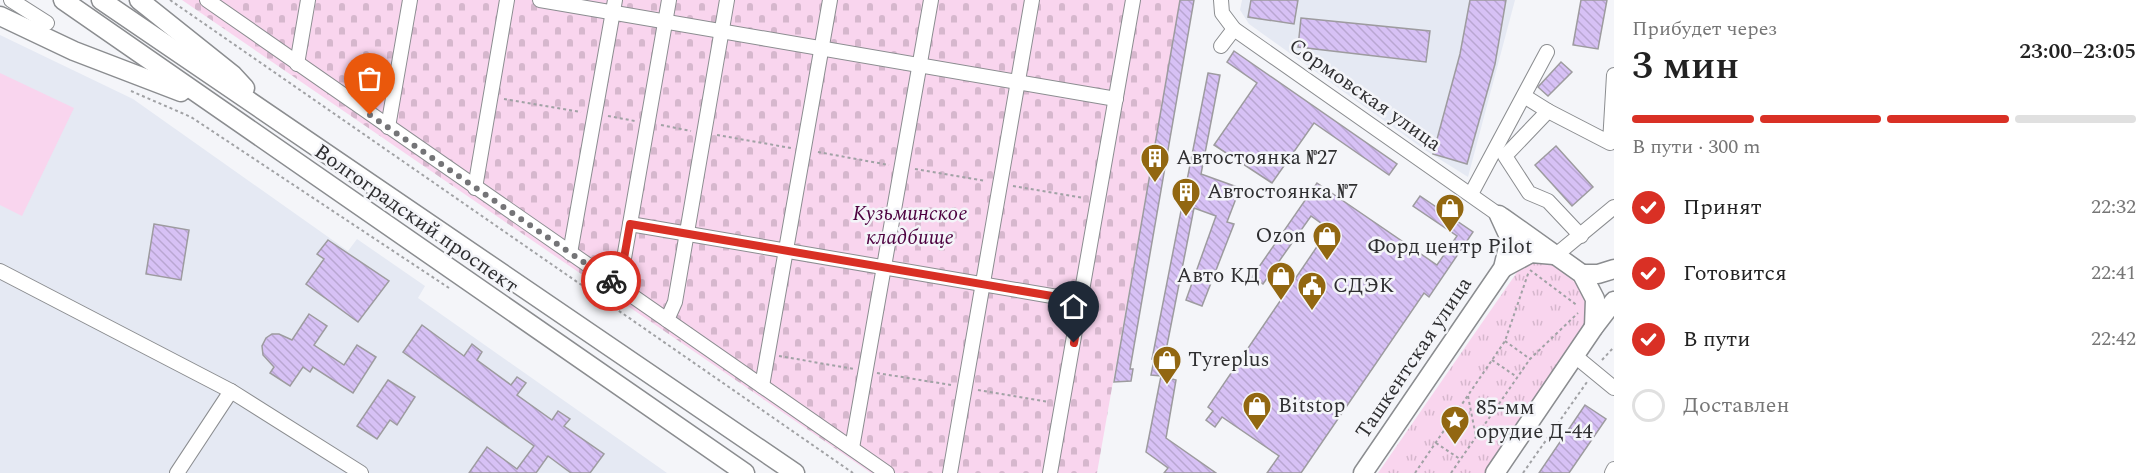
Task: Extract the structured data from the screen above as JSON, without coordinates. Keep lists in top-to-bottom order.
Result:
{
  "streets": {
    "main road": ["Волгоградский проспект", "Ташкентская улица"],
    "street": ["Сормовская улица"]
  },
  "crossings": [
    ["Сормовская улица", "Ташкентская улица"]
  ],
  "parks": ["Кузьминское кладбище"],
  "places": {
    "building": ["Автостоянка №27", "Автостоянка №7"],
    "shop": [
      "Форд центр Pilot",
      "Ozon",
      "Авто КД",
      "Tyreplus",
      "Bitstop"
    ],
    "public building": ["СДЭК"],
    "place": ["85-мм орудие Д-44"]
  },
  "page": {
    "heading": ["3 мин", "Прибудет через", "23:00–23:05"],
    "bar": "В пути · 300 m",
    "list": [
      ["Принят", "22:32"],
      ["Готовится", "22:41"],
      ["В пути", "22:42"],
      "Доставлен"
    ]
  }
}
